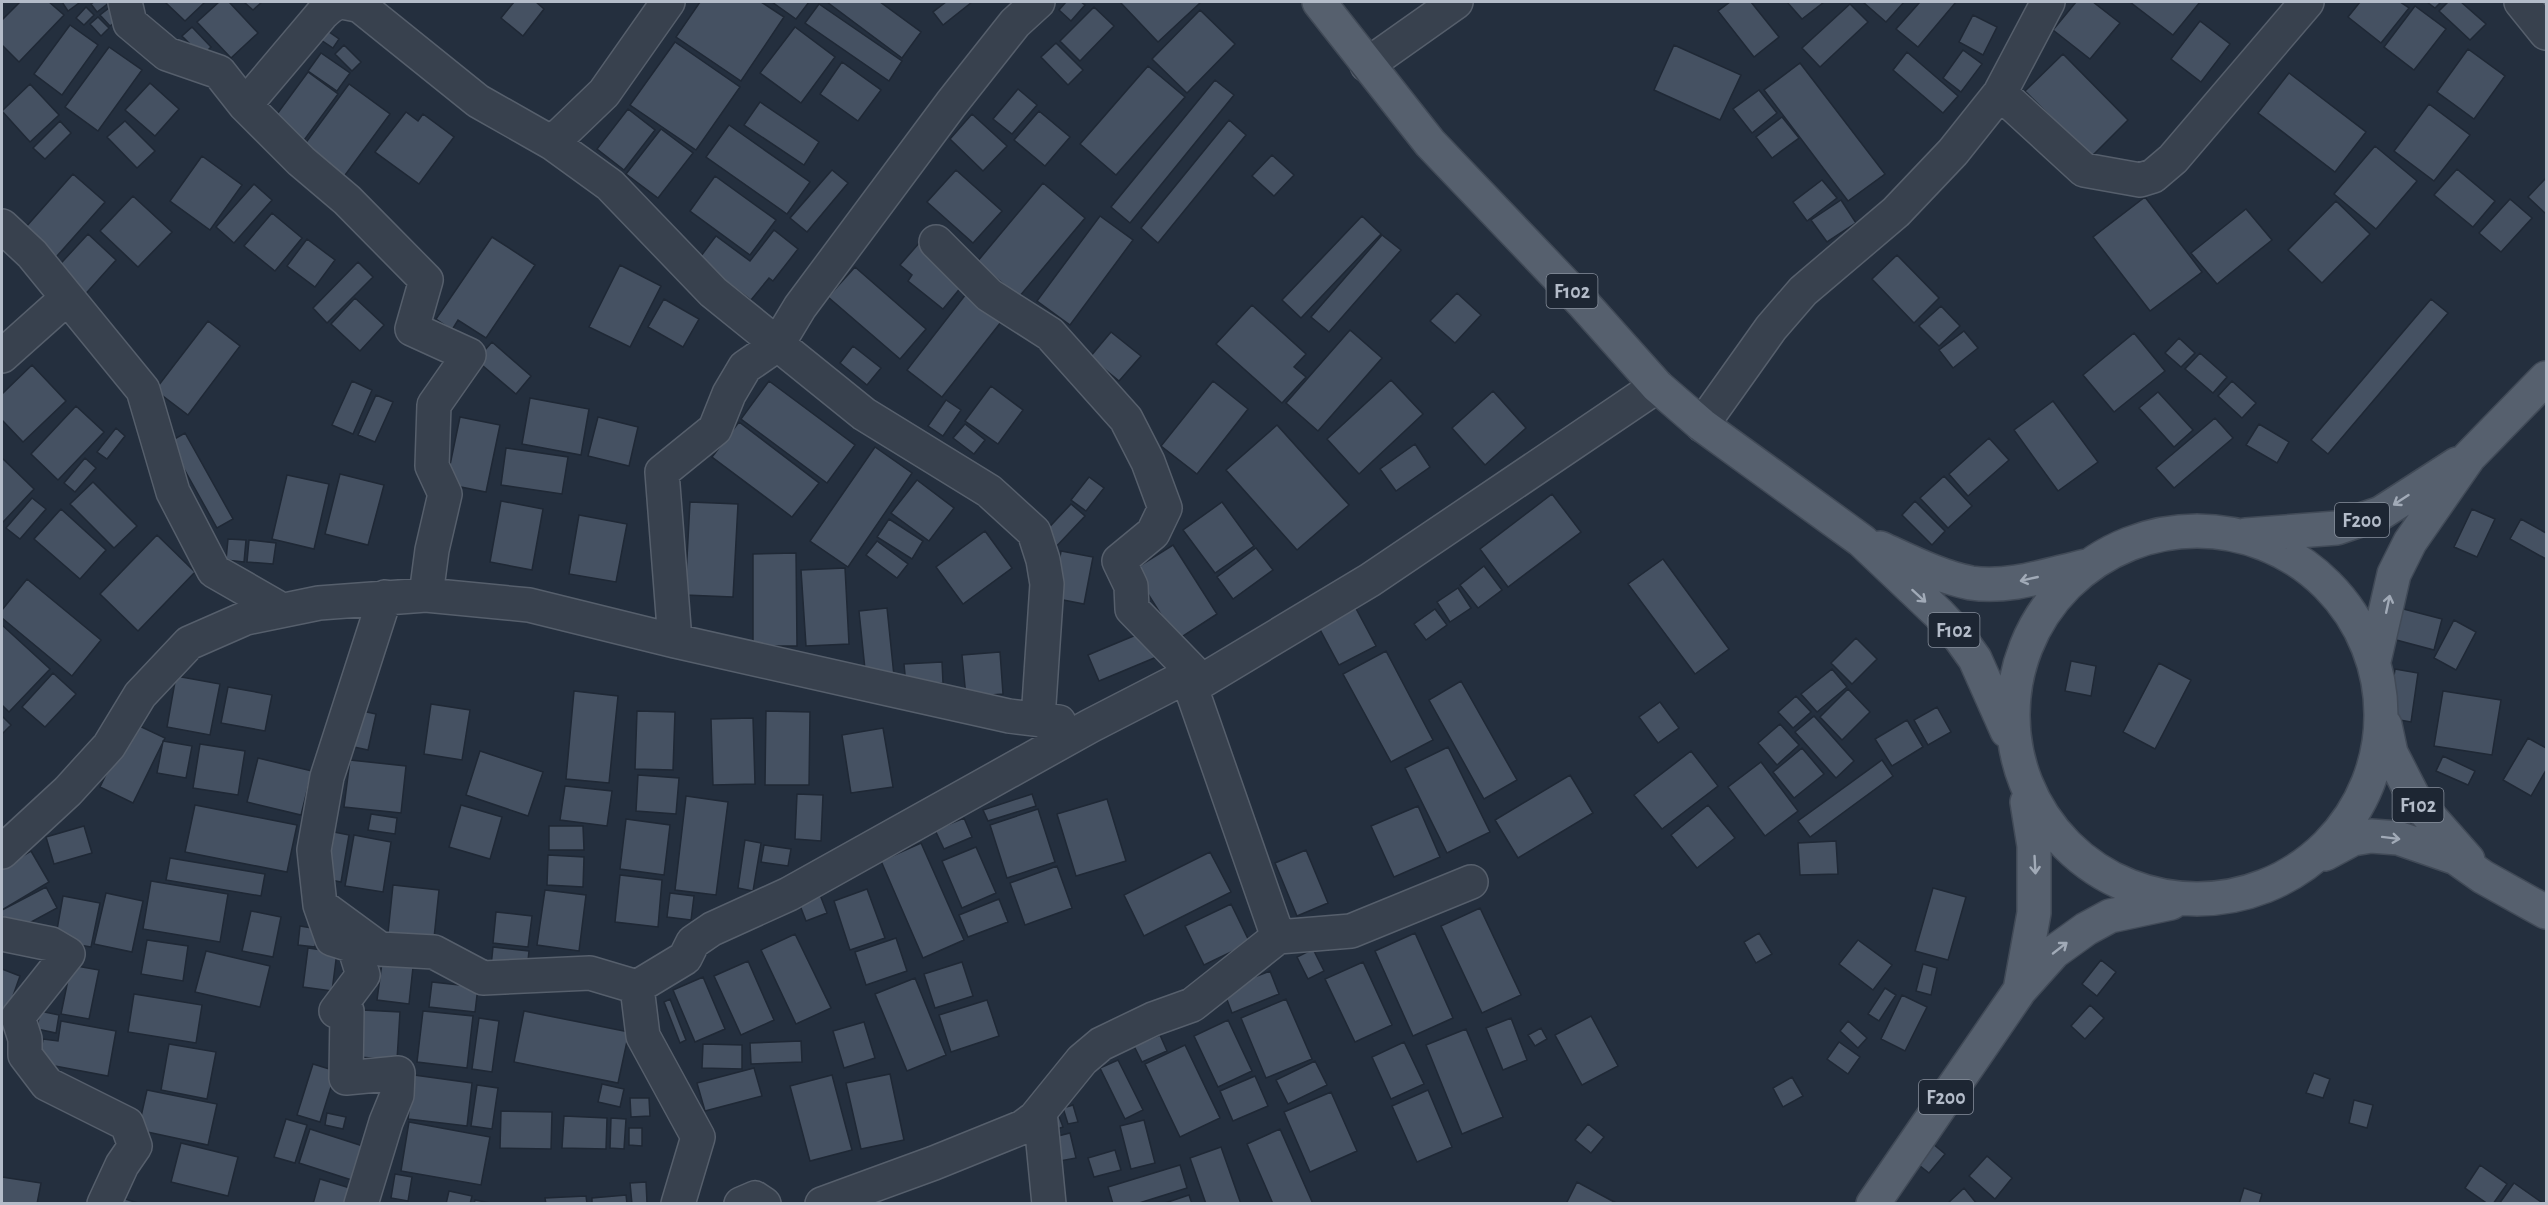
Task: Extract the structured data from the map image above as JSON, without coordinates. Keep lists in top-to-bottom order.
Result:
{
  "streets": {
    "main road": ["F102", "F200"]
  }
}
